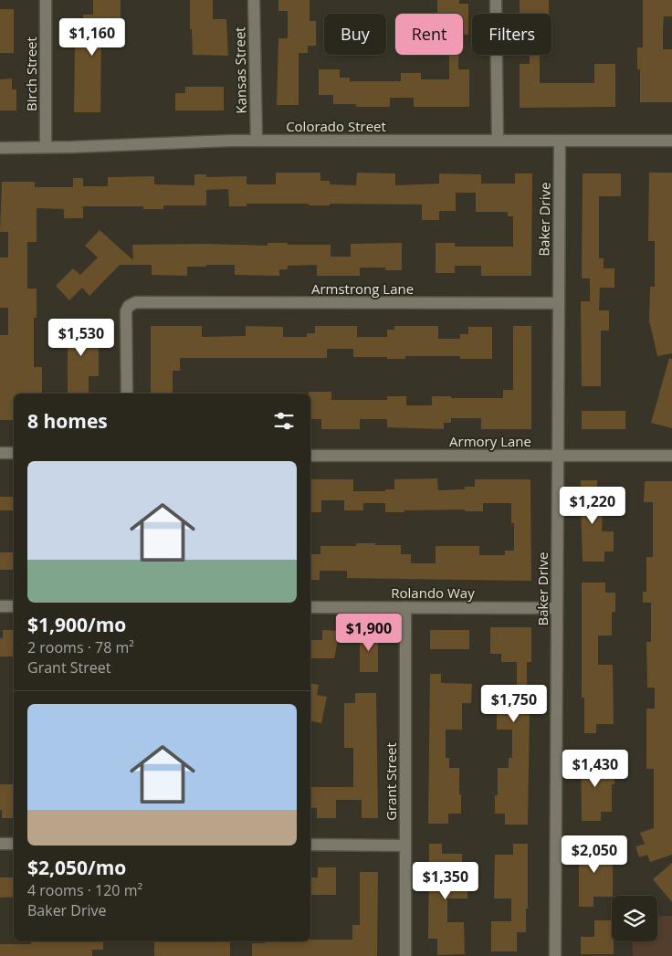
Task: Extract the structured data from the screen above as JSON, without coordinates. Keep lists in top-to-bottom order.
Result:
{
  "streets": {
    "street": [
      "Kansas Street",
      "Birch Street",
      "Colorado Street",
      "Baker Drive",
      "Armstrong Lane",
      "Armory Lane",
      "Rolando Way",
      "Grant Street"
    ]
  },
  "crossings": [
    ["Kansas Street", "Colorado Street"],
    ["Birch Street", "Colorado Street"],
    ["Colorado Street", "Baker Drive"],
    ["Baker Drive", "Armstrong Lane"],
    ["Baker Drive", "Armory Lane"],
    ["Baker Drive", "Rolando Way"],
    ["Rolando Way", "Grant Street"]
  ],
  "page": {
    "chip": ["Buy", "Rent", "Filters"],
    "price": [
      "$1,160",
      "$1,530",
      "$1,220",
      "$1,900",
      "$1,750",
      "$1,430",
      "$2,050",
      "$1,350"
    ],
    "heading": "8 homes",
    "list": [
      {
        "name": "$1,900/mo",
        "note": "2 rooms · 78 m² · Grant Street"
      },
      {
        "name": "$2,050/mo",
        "note": "4 rooms · 120 m² · Baker Drive"
      }
    ]
  }
}
